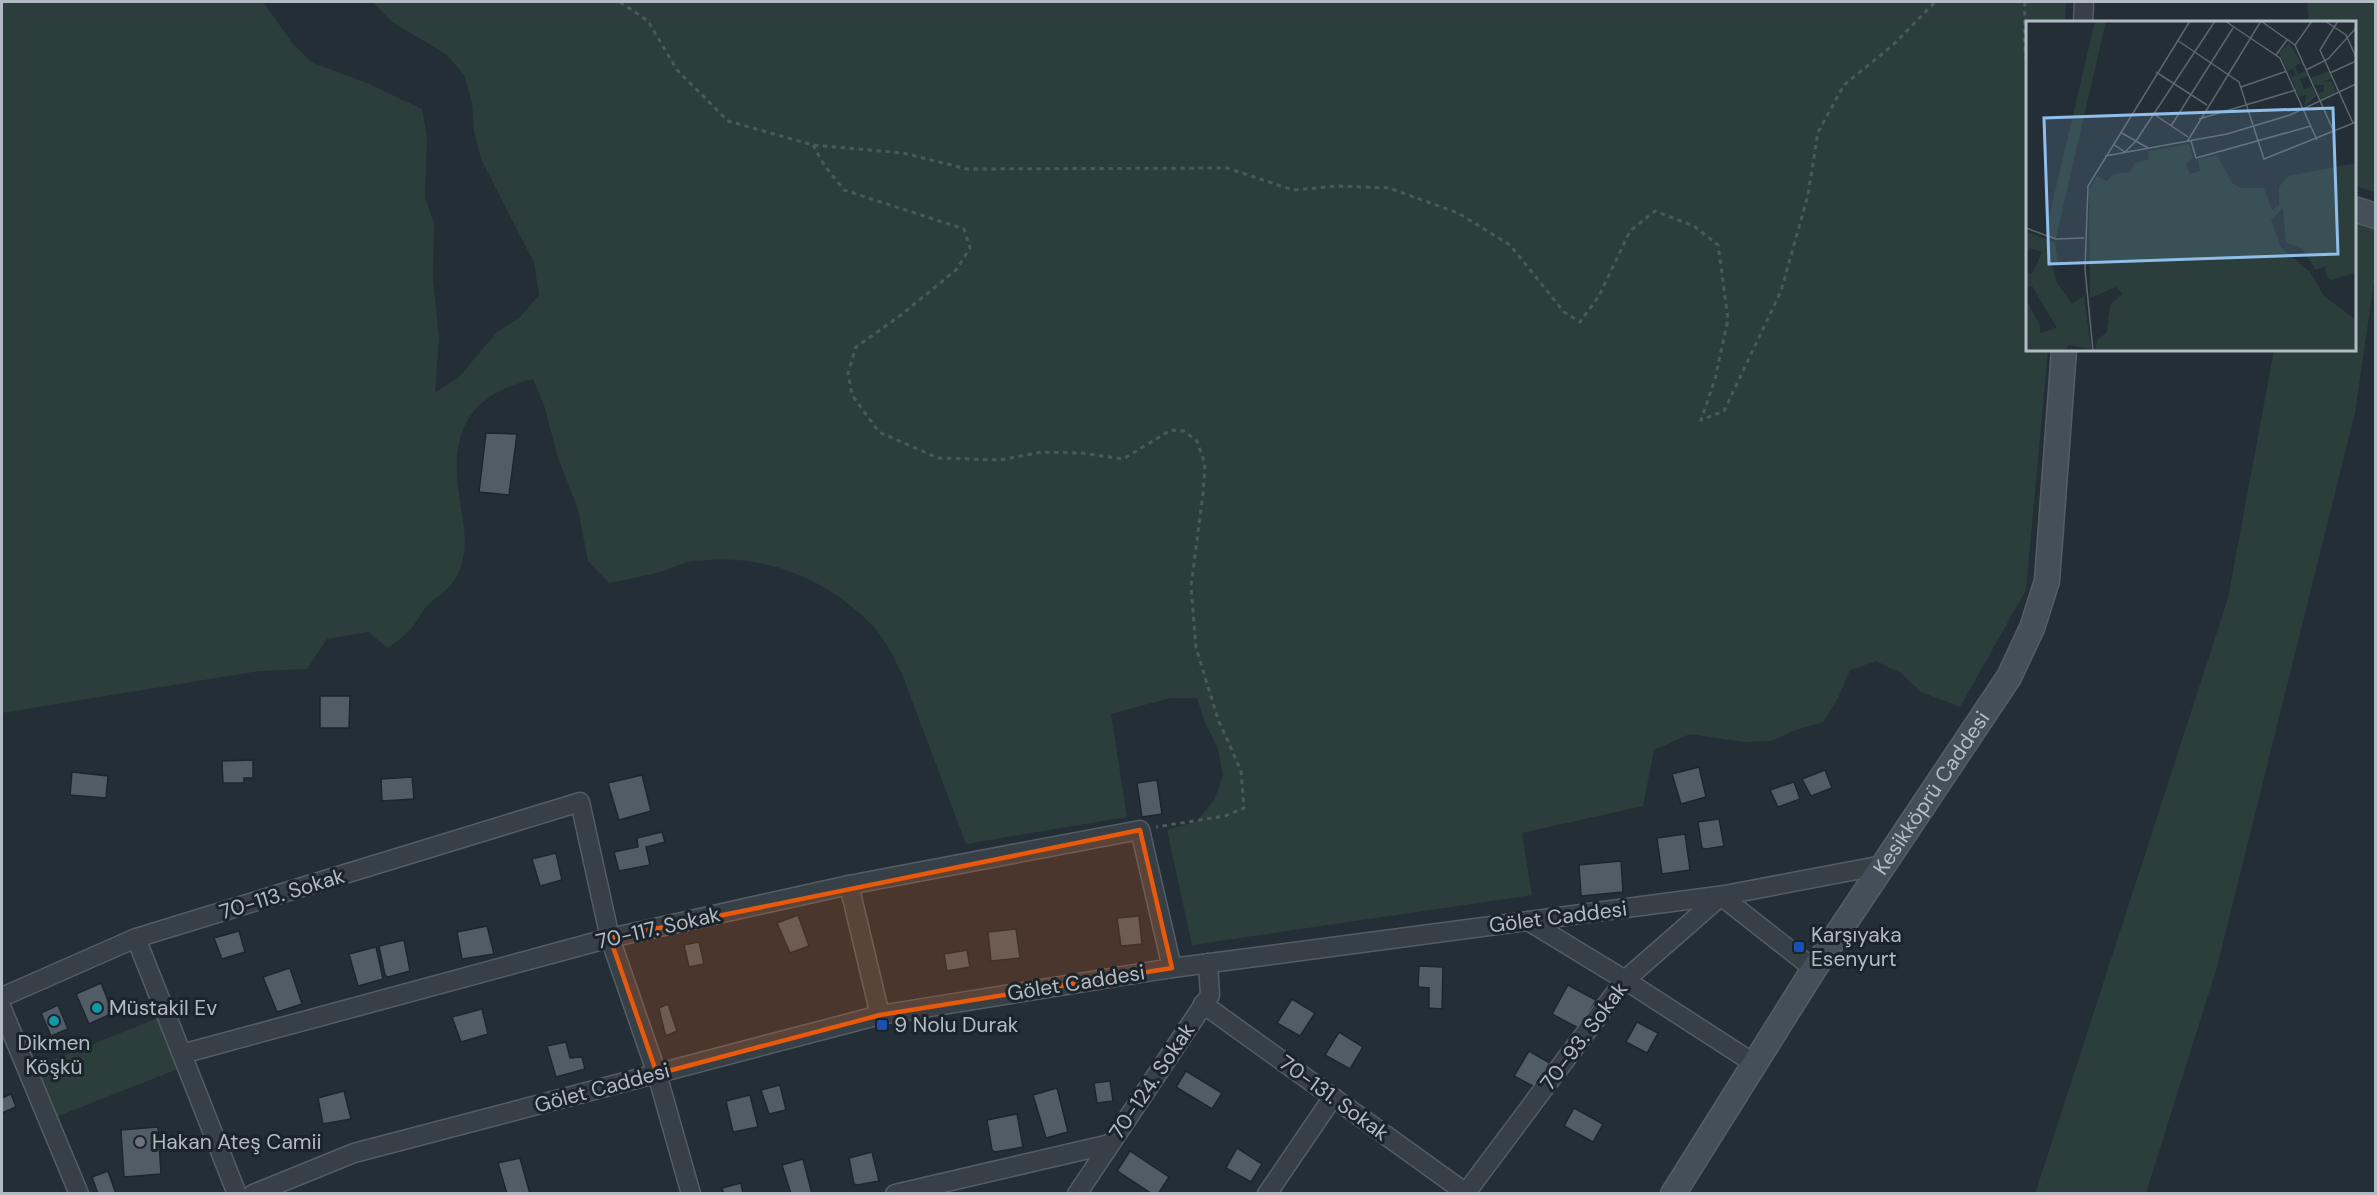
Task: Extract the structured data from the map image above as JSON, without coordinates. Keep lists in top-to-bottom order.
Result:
{
  "streets": {
    "street": [
      "Kesikköprü Caddesi",
      "70-113. Sokak",
      "Gölet Caddesi",
      "70-117. Sokak",
      "70-93. Sokak",
      "70-124. Sokak",
      "70-131. Sokak"
    ]
  },
  "crossings": [
    ["Kesikköprü Caddesi", "Gölet Caddesi"],
    ["70-113. Sokak", "70-117. Sokak"],
    ["Gölet Caddesi", "70-93. Sokak"],
    ["Gölet Caddesi", "70-124. Sokak"],
    ["70-93. Sokak", "70-131. Sokak"],
    ["70-124. Sokak", "70-131. Sokak"]
  ],
  "places": {
    "transit": ["Karşıyaka Esenyurt", "9 Nolu Durak"],
    "other": ["Müstakil Ev", "Dikmen Köşkü", "Hakan Ateş Camii"]
  }
}
